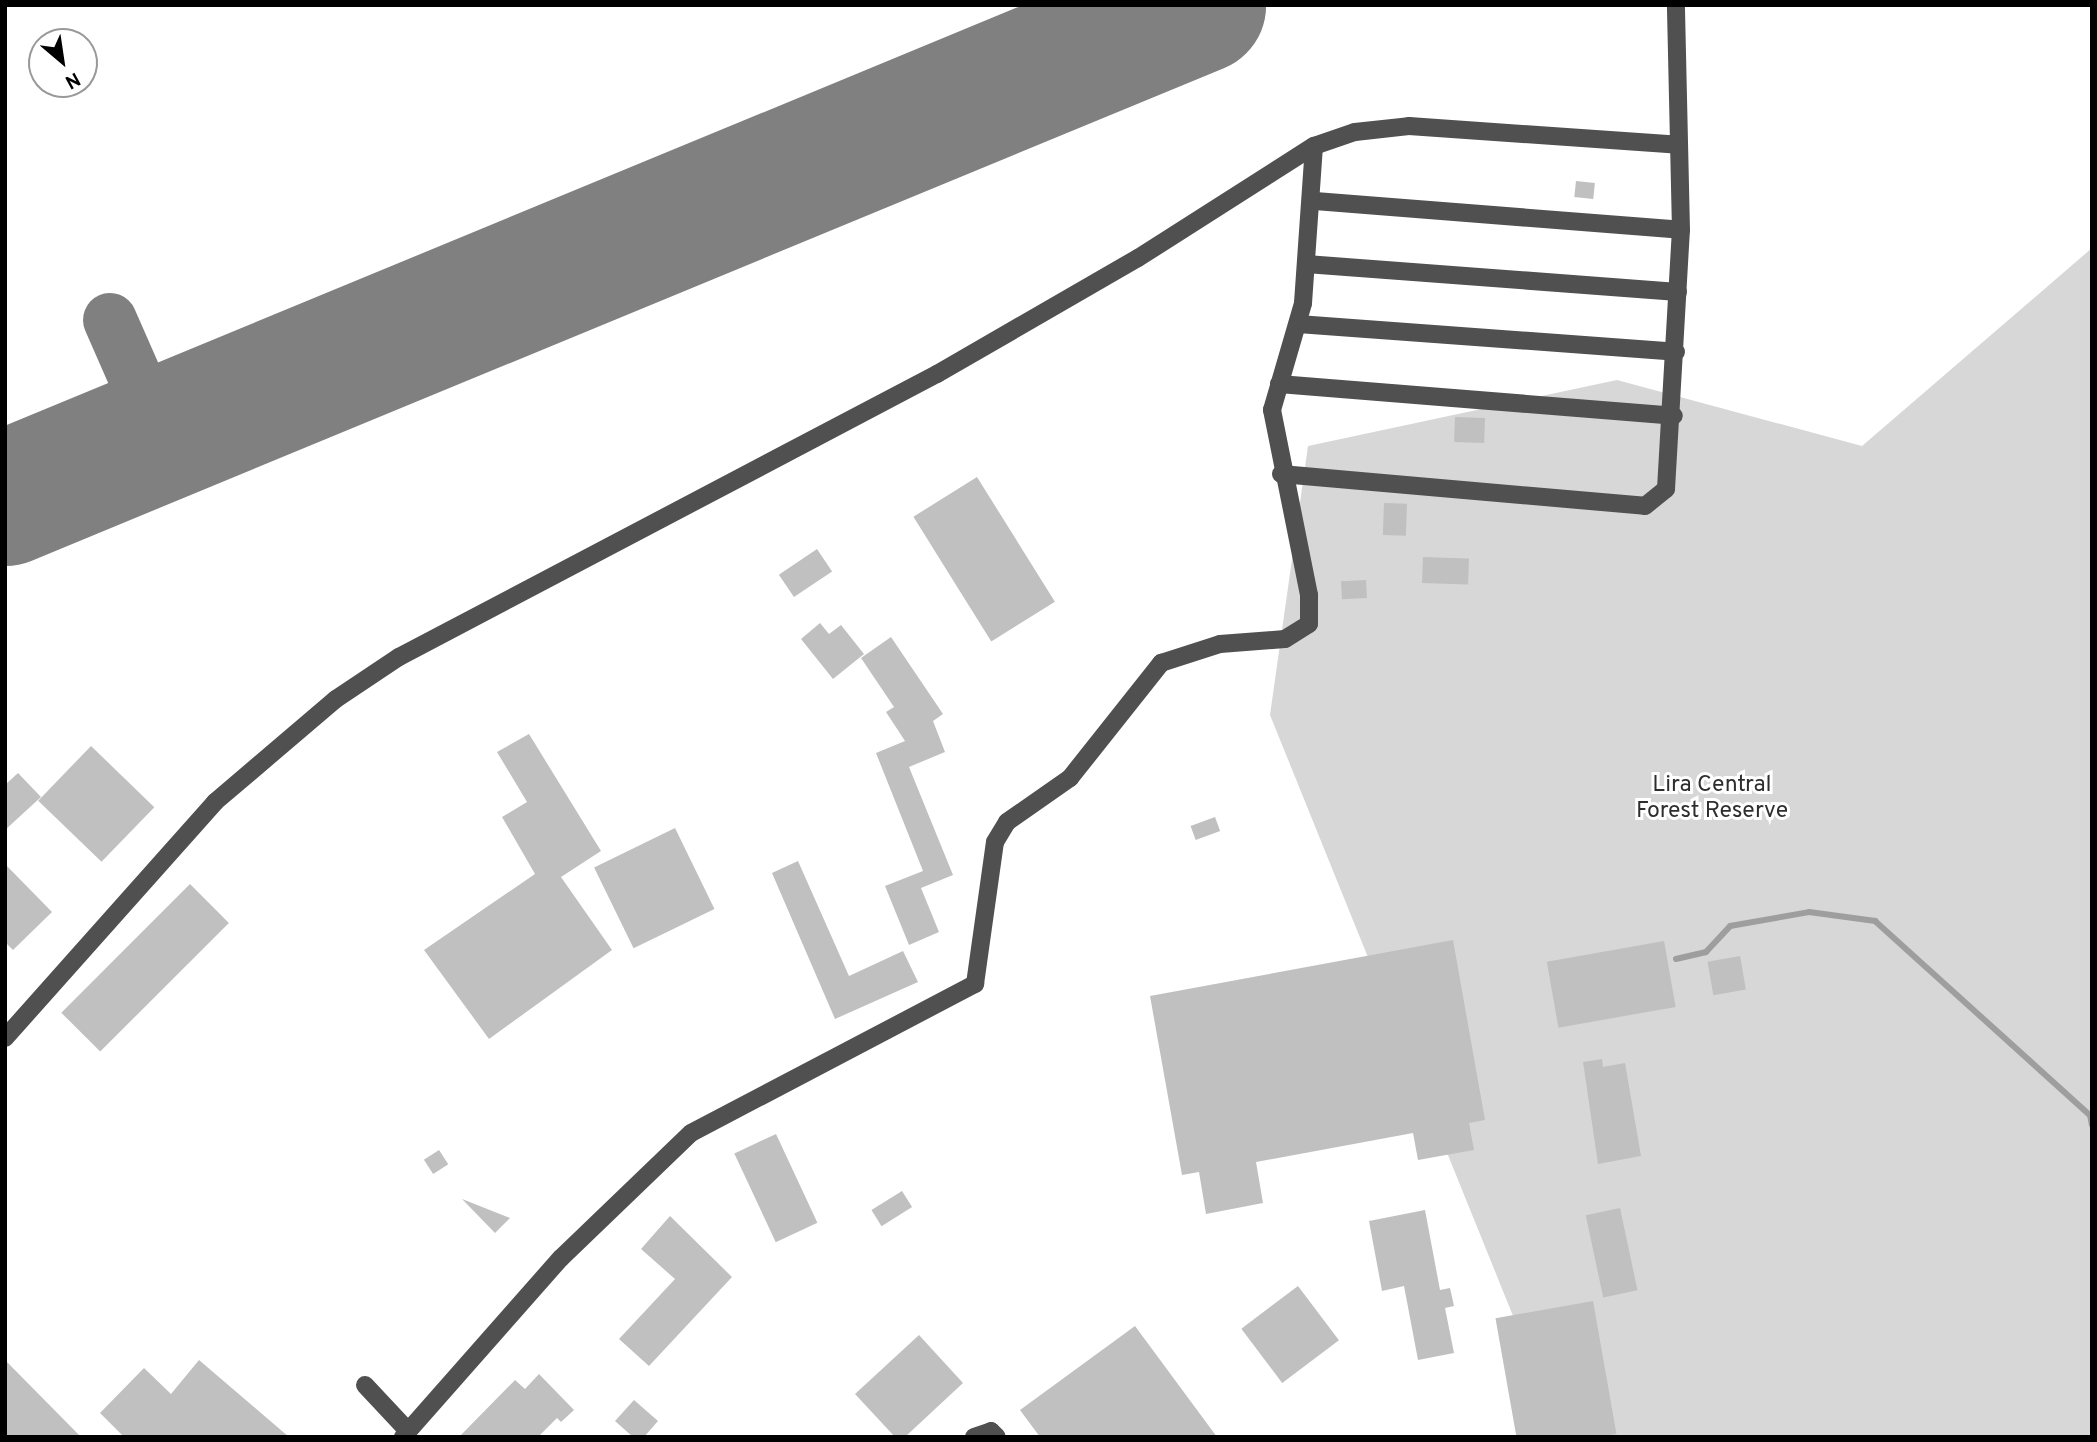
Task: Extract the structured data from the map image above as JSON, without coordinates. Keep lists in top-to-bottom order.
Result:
{
  "parks": ["Lira Central Forest Reserve"],
  "north": "bottom right"
}
